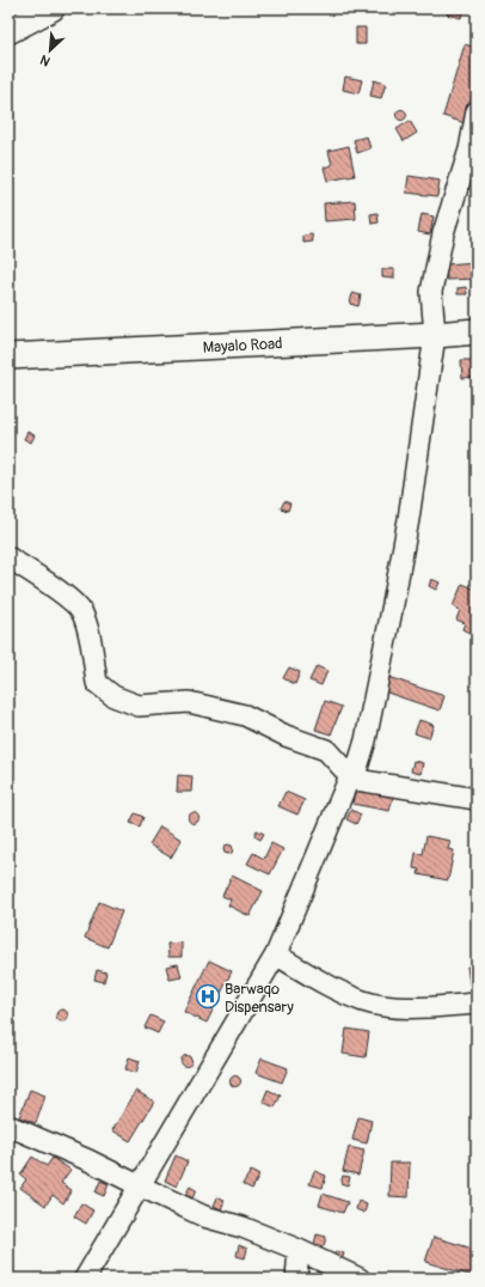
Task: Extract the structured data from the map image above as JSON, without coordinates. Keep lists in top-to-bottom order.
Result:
{
  "streets": {
    "street": ["Mayalo Road"]
  },
  "places": {
    "hospital": ["Barwaqo Dispensary"]
  },
  "north": "bottom left"
}
